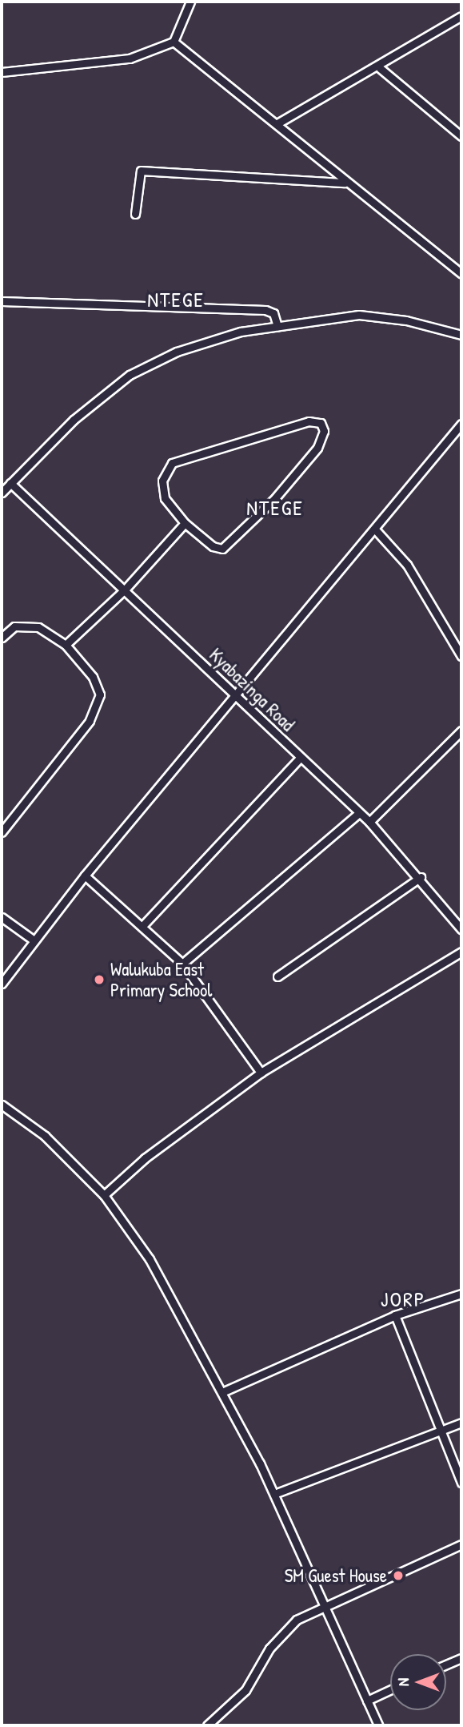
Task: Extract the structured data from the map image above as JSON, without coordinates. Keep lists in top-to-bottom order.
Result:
{
  "streets": {
    "street": ["Kyabazinga Road"]
  },
  "districts": ["NTEGE", "NTEGE", "JORP"],
  "places": ["Walukuba East Primary School", "SM Guest House"],
  "north": "left"
}
